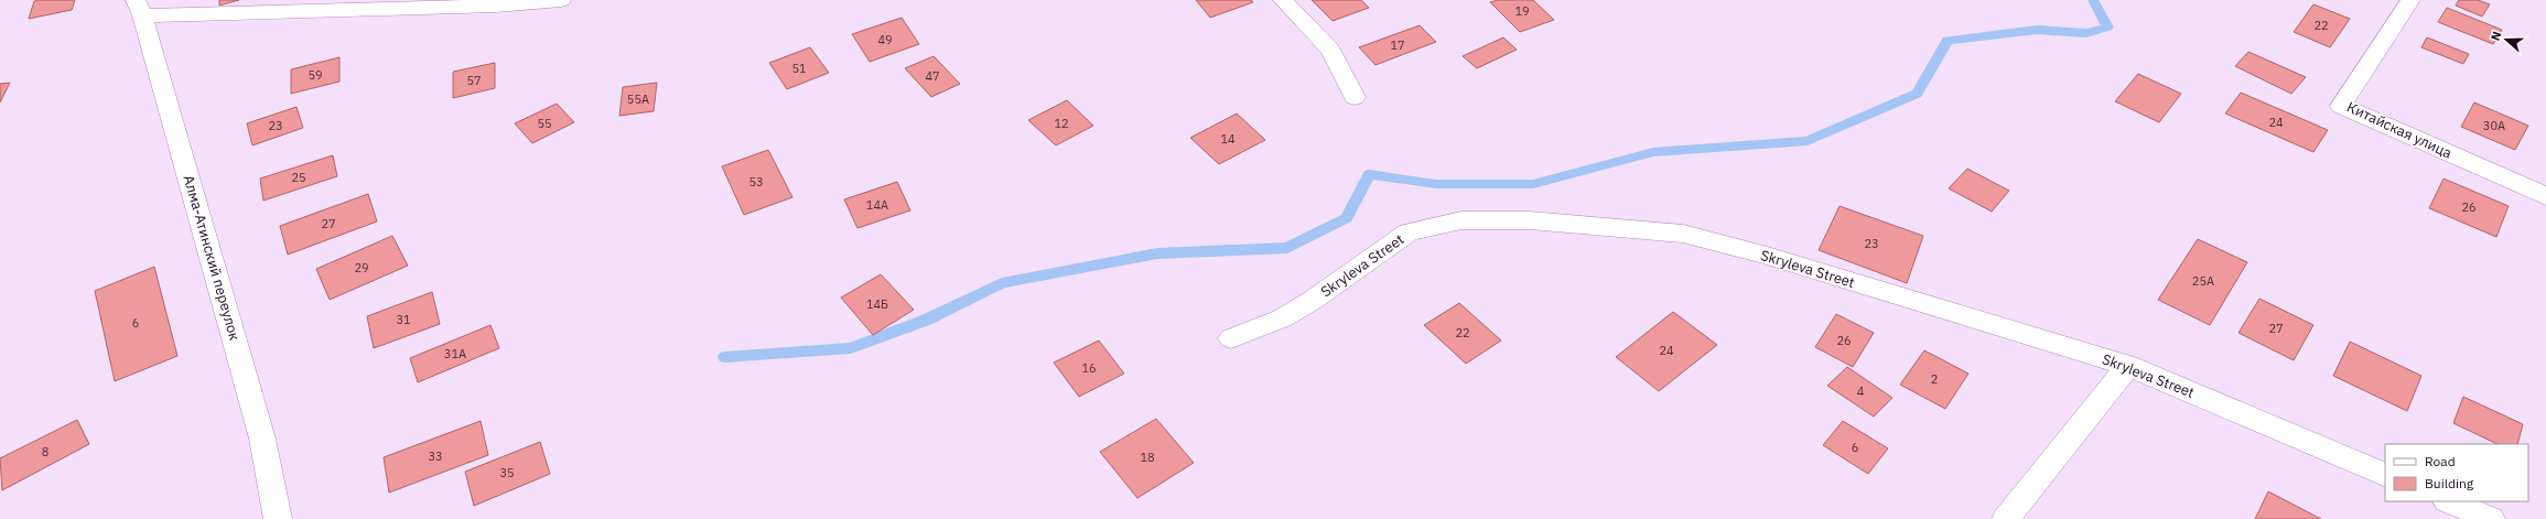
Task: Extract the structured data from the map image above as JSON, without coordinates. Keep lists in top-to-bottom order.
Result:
{
  "streets": {
    "street": ["Китайская улица", "Алма-Атинский переулок", "Skryleva Street"]
  },
  "house_numbers": [
    "19",
    "22",
    "49",
    "17",
    "51",
    "59",
    "47",
    "57",
    "55А",
    "24",
    "55",
    "12",
    "23",
    "30А",
    "14",
    "25",
    "53",
    "14А",
    "26",
    "27",
    "23",
    "29",
    "25А",
    "14Б",
    "31",
    "6",
    "27",
    "22",
    "26",
    "24",
    "31А",
    "16",
    "2",
    "4",
    "6",
    "8",
    "33",
    "18",
    "35"
  ],
  "legend": ["Road", "Building"],
  "north": "left"
}
